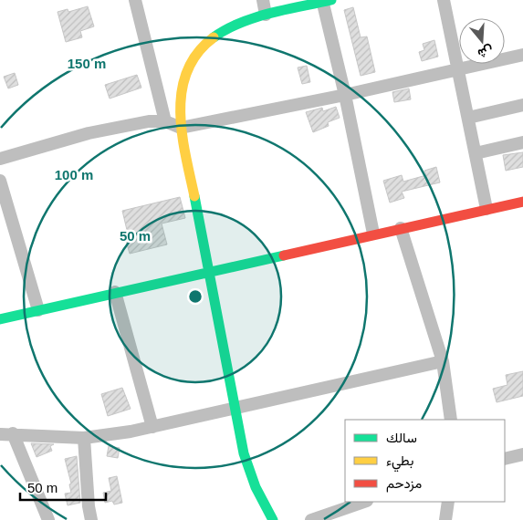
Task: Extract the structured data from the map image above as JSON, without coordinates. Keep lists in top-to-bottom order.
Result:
{
  "legend": ["سالك", "بطيء", "مزدحم"],
  "scale_bar": "50 m",
  "north": "bottom",
  "rings": ["150 m", "100 m", "50 m"]
}
